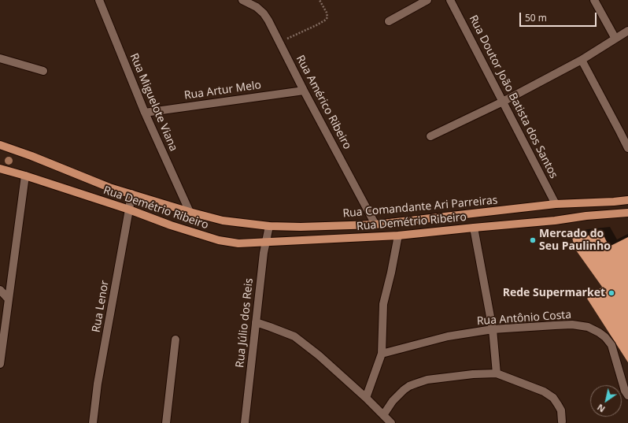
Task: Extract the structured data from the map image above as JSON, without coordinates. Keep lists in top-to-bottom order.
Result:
{
  "streets": {
    "main road": ["Rua Comandante Ari Parreiras", "Rua Demétrio Ribeiro"],
    "street": [
      "Rua Artur Melo",
      "Rua Doutor João Batista dos Santos",
      "Rua Miguelote Viana",
      "Rua Américo Ribeiro",
      "Rua Lenor",
      "Rua Antônio Costa",
      "Rua Júlio dos Reis"
    ]
  },
  "crossings": [
    ["Rua Artur Melo", "Rua Miguelote Viana"],
    ["Rua Artur Melo", "Rua Américo Ribeiro"],
    ["Rua Doutor João Batista dos Santos", "Rua Comandante Ari Parreiras"],
    ["Rua Miguelote Viana", "Rua Comandante Ari Parreiras"],
    ["Rua Américo Ribeiro", "Rua Comandante Ari Parreiras"],
    ["Rua Comandante Ari Parreiras", "Rua Lenor"],
    ["Rua Comandante Ari Parreiras", "Rua Júlio dos Reis"],
    ["Rua Demétrio Ribeiro", "Rua Lenor"],
    ["Rua Demétrio Ribeiro", "Rua Júlio dos Reis"]
  ],
  "places": ["Mercado do Seu Paulinho", "Rede Supermarket"],
  "scale_bar": "50 m",
  "north": "bottom left"
}
